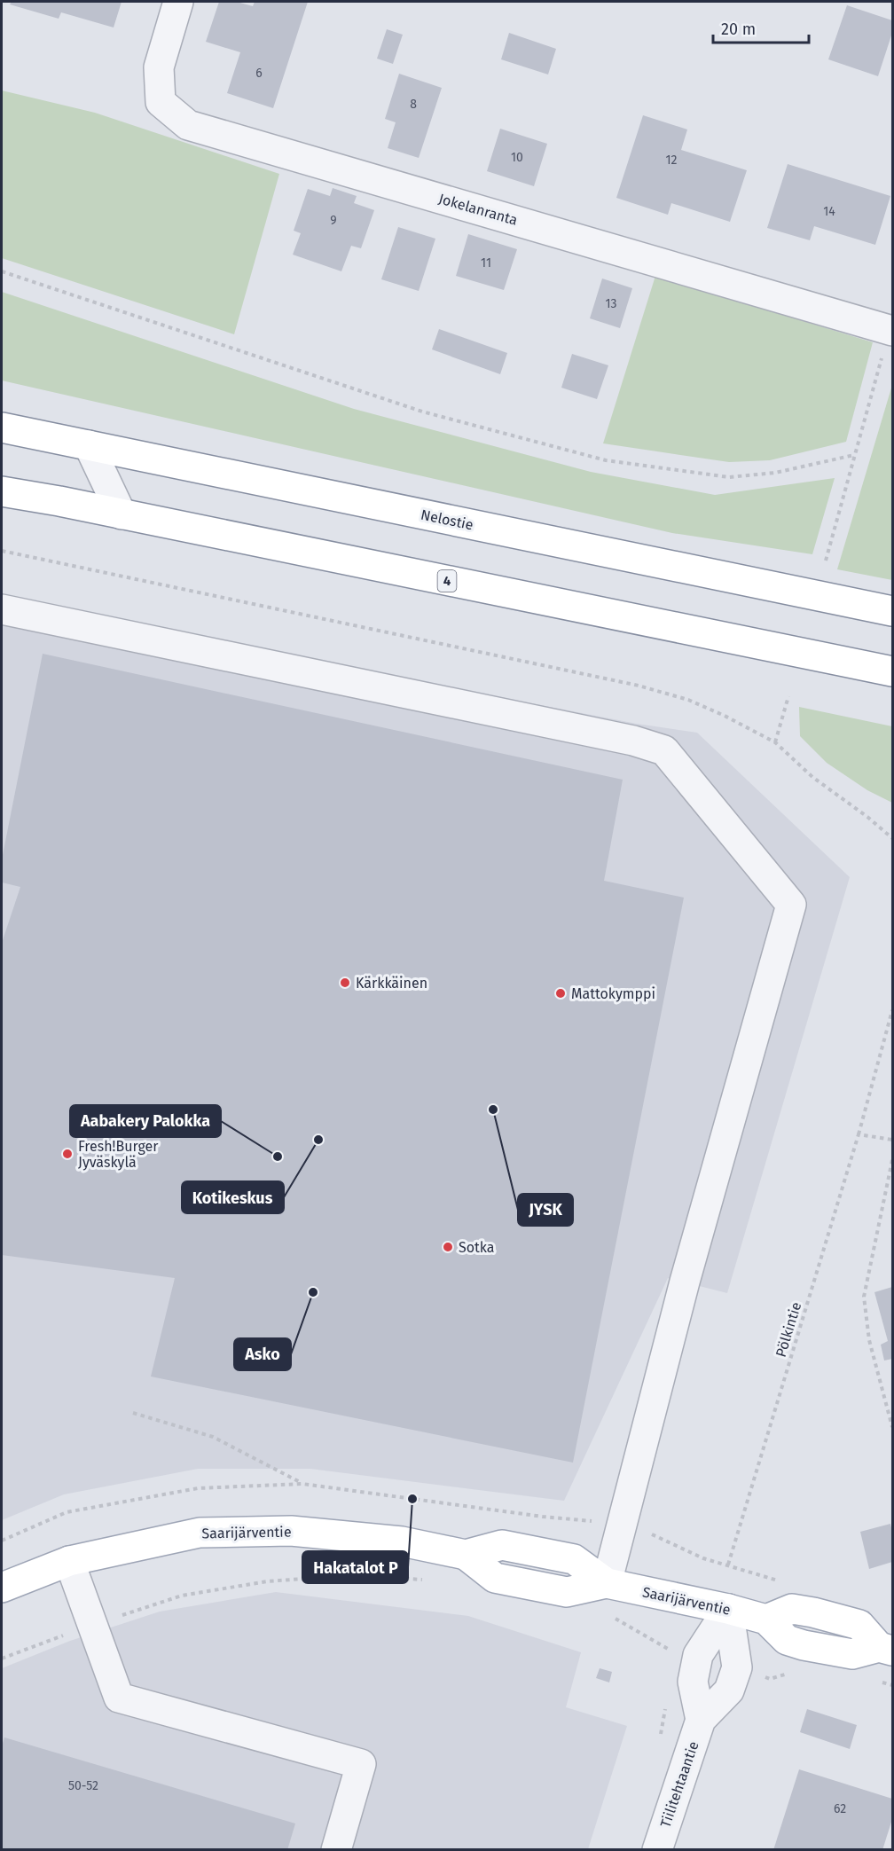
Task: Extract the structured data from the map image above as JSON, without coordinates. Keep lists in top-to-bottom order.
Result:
{
  "streets": {
    "main road": ["Nelostie", "4", "Saarijärventie"],
    "street": ["Jokelanranta", "Tiilitehtaantie"],
    "path": ["Pölkintie"]
  },
  "crossings": [
    ["Saarijärventie", "Tiilitehtaantie"]
  ],
  "places": [
    "Kärkkäinen",
    "Mattokymppi",
    "JYSK",
    "Kotikeskus",
    "Fresh!Burger Jyväskylä",
    "Aabakery Palokka",
    "Sotka",
    "Asko",
    "Hakatalot P"
  ],
  "house_numbers": [
    "6",
    "8",
    "10",
    "12",
    "14",
    "9",
    "11",
    "13",
    "50-52",
    "62"
  ],
  "scale_bar": "20 m"
}
